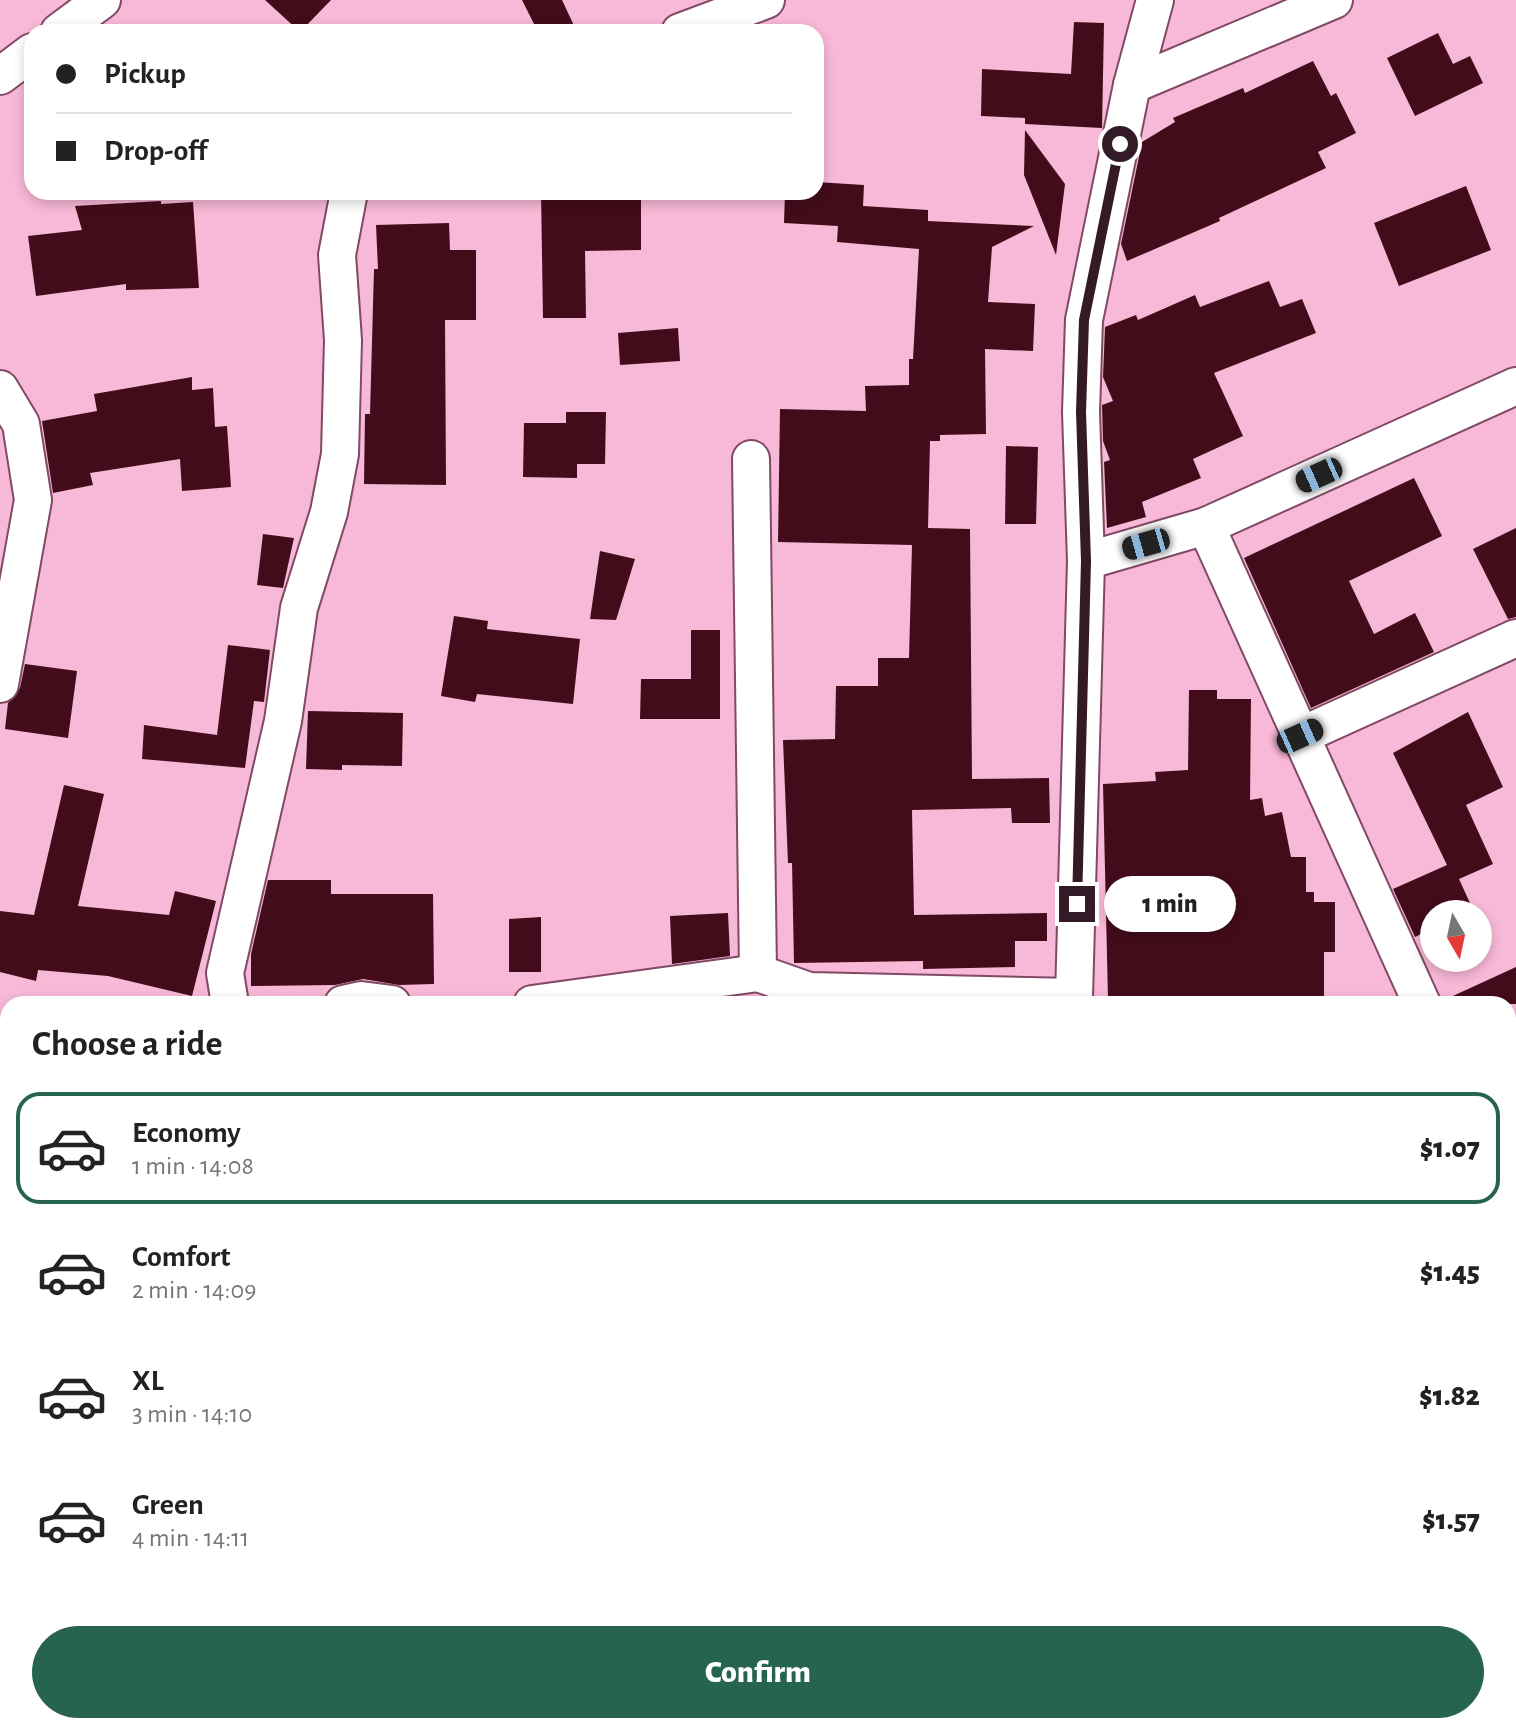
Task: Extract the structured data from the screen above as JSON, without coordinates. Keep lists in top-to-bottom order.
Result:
{
  "north": "bottom",
  "page": {
    "banner": ["Pickup", "Drop-off"],
    "bubble": "1 min",
    "heading": "Choose a ride",
    "list": [
      {
        "name": "Economy",
        "note": "1 min · 14:08",
        "value": "$1.07"
      },
      {
        "name": "Comfort",
        "note": "2 min · 14:09",
        "value": "$1.45"
      },
      {
        "name": "XL",
        "note": "3 min · 14:10",
        "value": "$1.82"
      },
      {
        "name": "Green",
        "note": "4 min · 14:11",
        "value": "$1.57"
      }
    ],
    "buttons": "Confirm"
  }
}
